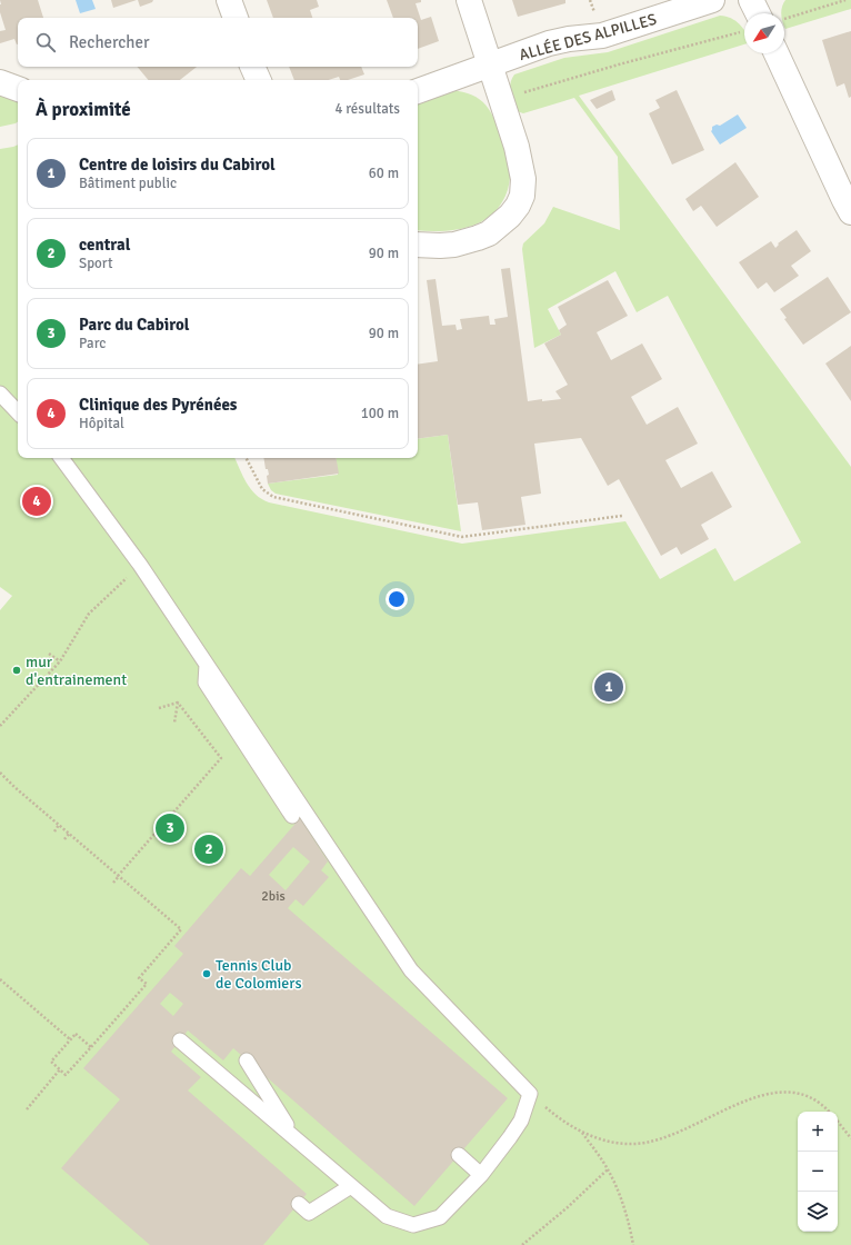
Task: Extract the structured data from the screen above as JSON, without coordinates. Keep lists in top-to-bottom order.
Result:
{
  "streets": {
    "street": ["ALLÉE DES ALPILLES"]
  },
  "places": ["mur d'entrainement", "Tennis Club de Colomiers"],
  "house_numbers": ["2bis"],
  "north": "bottom left",
  "page": {
    "search": "Rechercher",
    "heading": ["À proximité", "4 résultats"],
    "list": [
      {
        "mark": "1",
        "name": "Centre de loisirs du Cabirol",
        "note": "Bâtiment public",
        "value": "60 m"
      },
      {
        "mark": "2",
        "name": "central",
        "note": "Sport",
        "value": "90 m"
      },
      {
        "mark": "3",
        "name": "Parc du Cabirol",
        "note": "Parc",
        "value": "90 m"
      },
      {
        "mark": "4",
        "name": "Clinique des Pyrénées",
        "note": "Hôpital",
        "value": "100 m"
      }
    ],
    "pins": [
      "4",
      "1",
      "3",
      "2"
    ],
    "map_buttons": ["+", "−"]
  }
}
